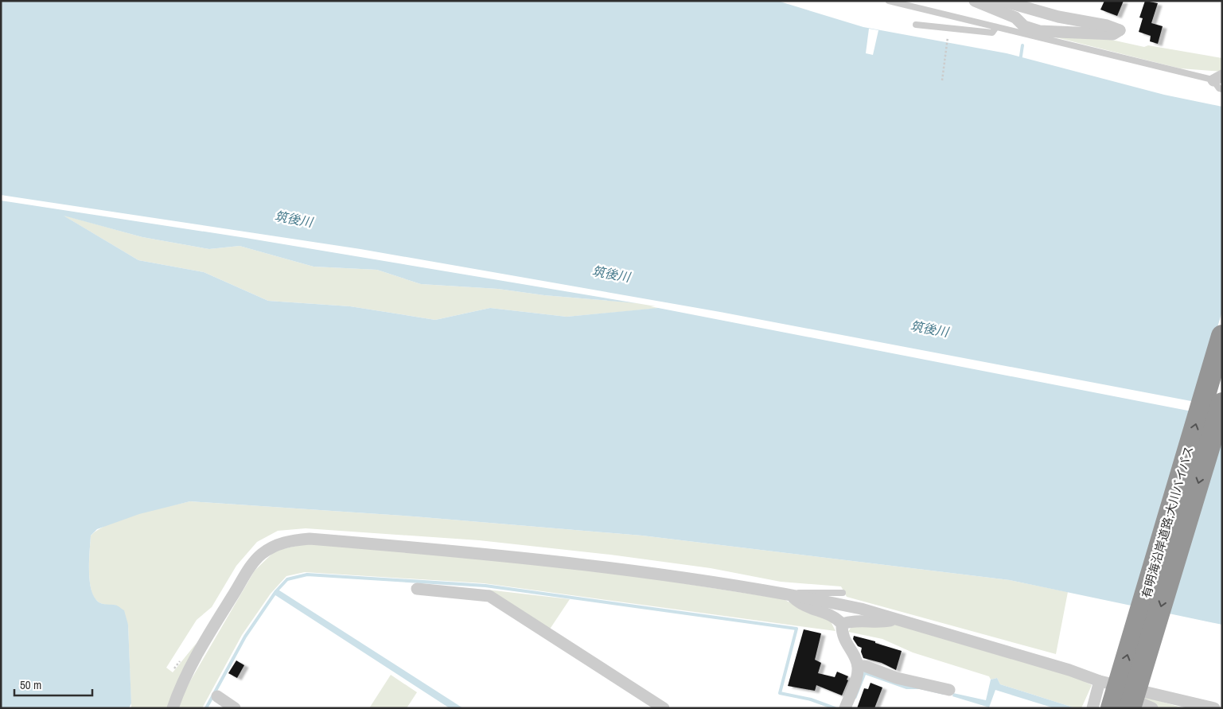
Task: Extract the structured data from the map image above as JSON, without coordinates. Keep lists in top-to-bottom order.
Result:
{
  "streets": {
    "highway": ["有明海沿岸道路;大川バイパス"]
  },
  "water": ["筑後川"],
  "scale_bar": "50 m"
}
